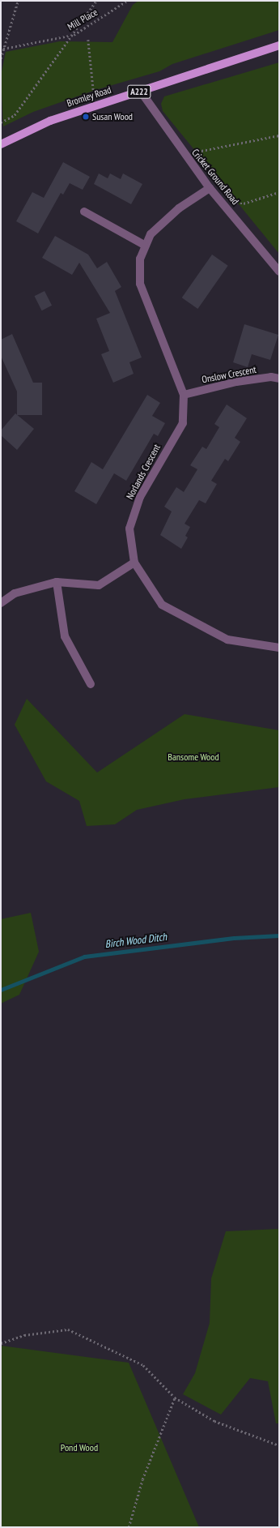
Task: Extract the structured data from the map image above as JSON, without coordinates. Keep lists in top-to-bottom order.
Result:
{
  "streets": {
    "main road": ["A222", "Bromley Road"],
    "street": ["Cricket Ground Road", "Onslow Crescent", "Norlands Crescent"],
    "path": ["Mill Place"]
  },
  "crossings": [
    ["Bromley Road", "Cricket Ground Road"],
    ["Cricket Ground Road", "Norlands Crescent"],
    ["Onslow Crescent", "Norlands Crescent"]
  ],
  "water": ["Birch Wood Ditch"],
  "parks": ["Bansome Wood", "Pond Wood"],
  "places": ["Susan Wood"]
}
